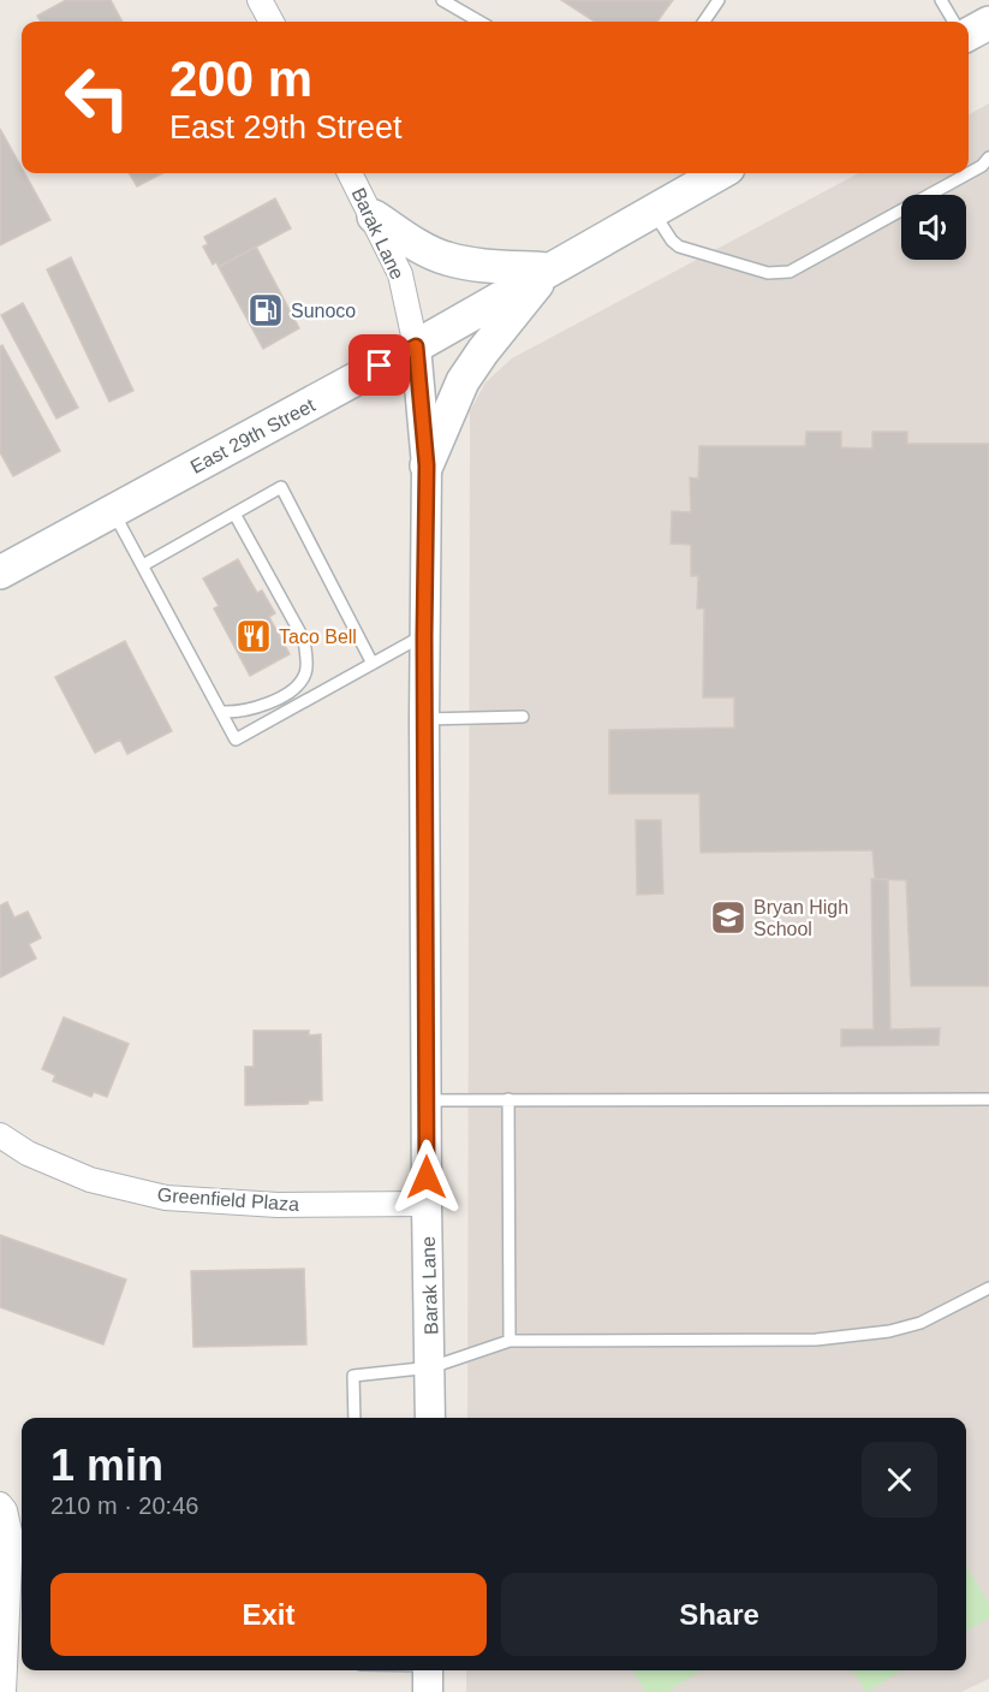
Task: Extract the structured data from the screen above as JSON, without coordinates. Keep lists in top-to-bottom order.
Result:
{
  "streets": {
    "main road": ["East 29th Street"],
    "street": ["Barak Lane", "Greenfield Plaza"]
  },
  "crossings": [
    ["Barak Lane", "East 29th Street"],
    ["Barak Lane", "Greenfield Plaza"]
  ],
  "places": {
    "fuel station": ["Sunoco"],
    "restaurant": ["Taco Bell"],
    "school or university": ["Bryan High School"]
  },
  "page": {
    "turn": ["200 m", "East 29th Street"],
    "heading": ["1 min", "210 m · 20:46"],
    "buttons": ["Exit", "Share"]
  }
}
